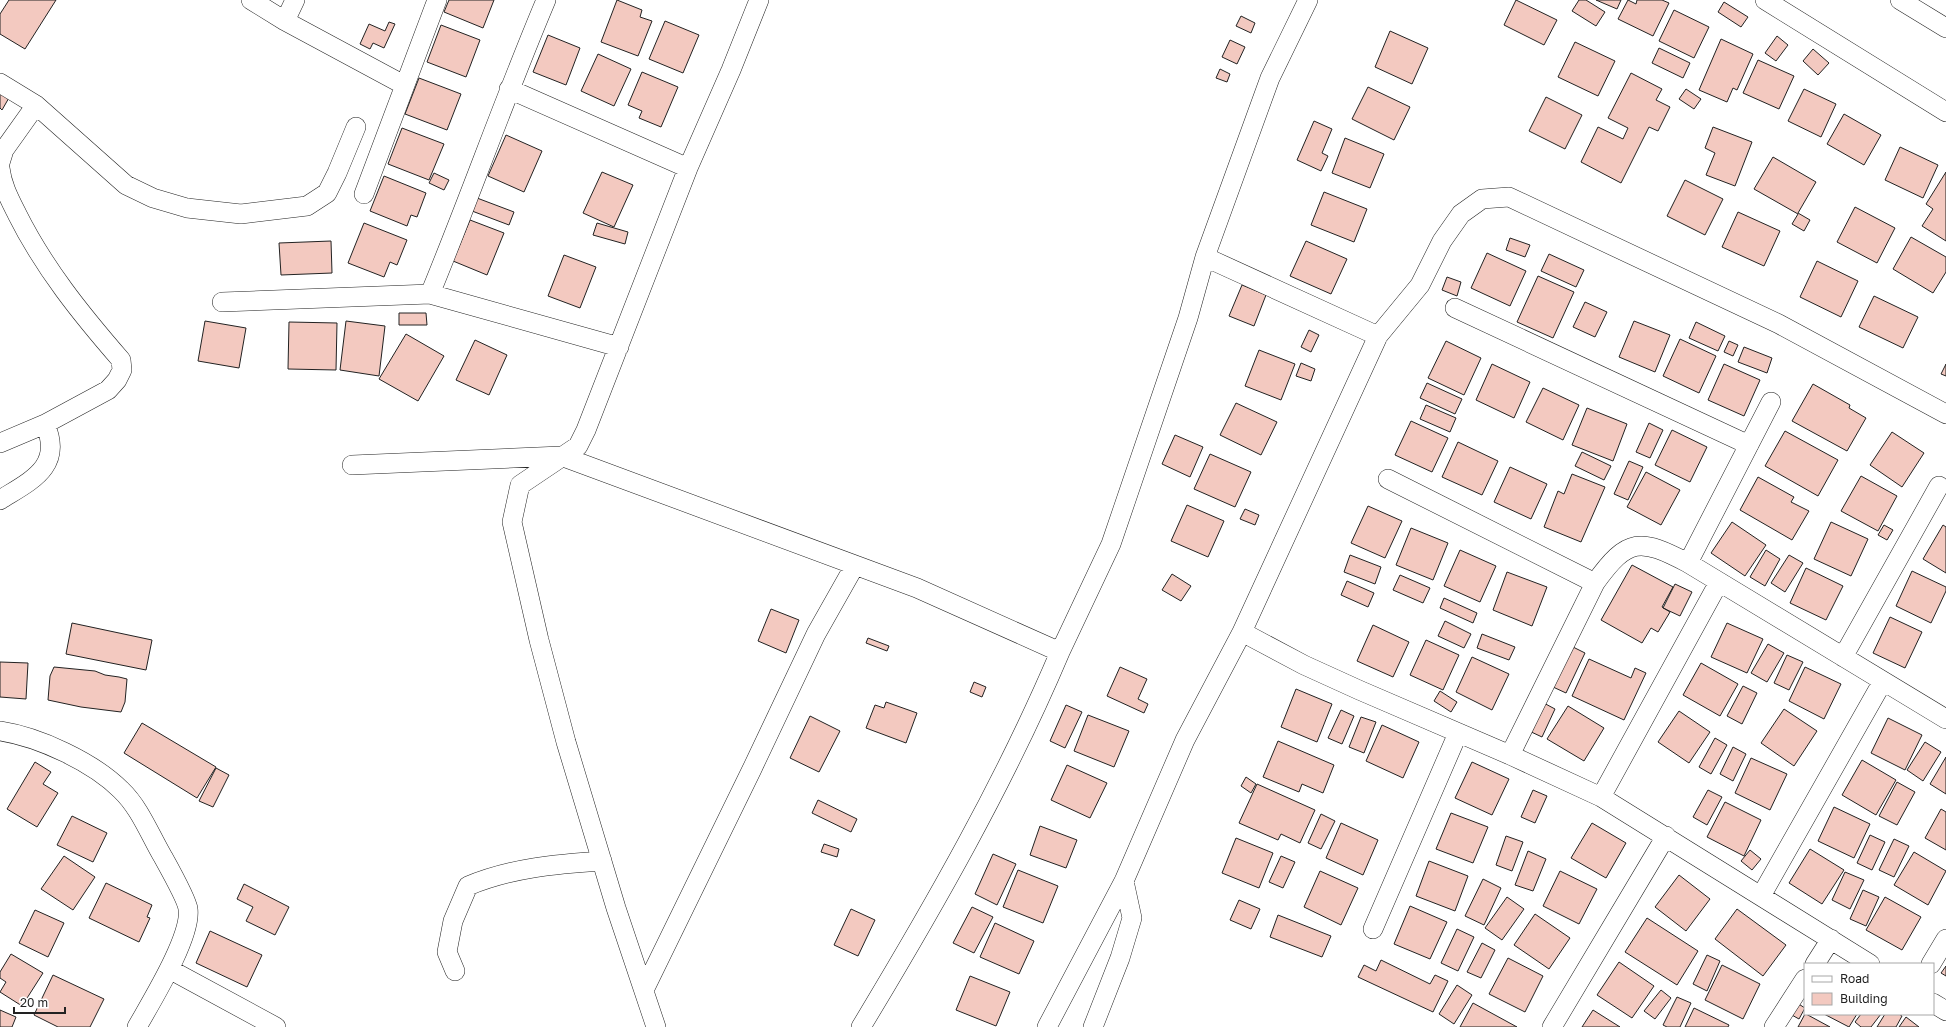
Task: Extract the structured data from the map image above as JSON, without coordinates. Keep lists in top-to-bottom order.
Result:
{
  "legend": ["Road", "Building"],
  "scale_bar": "20 m"
}
